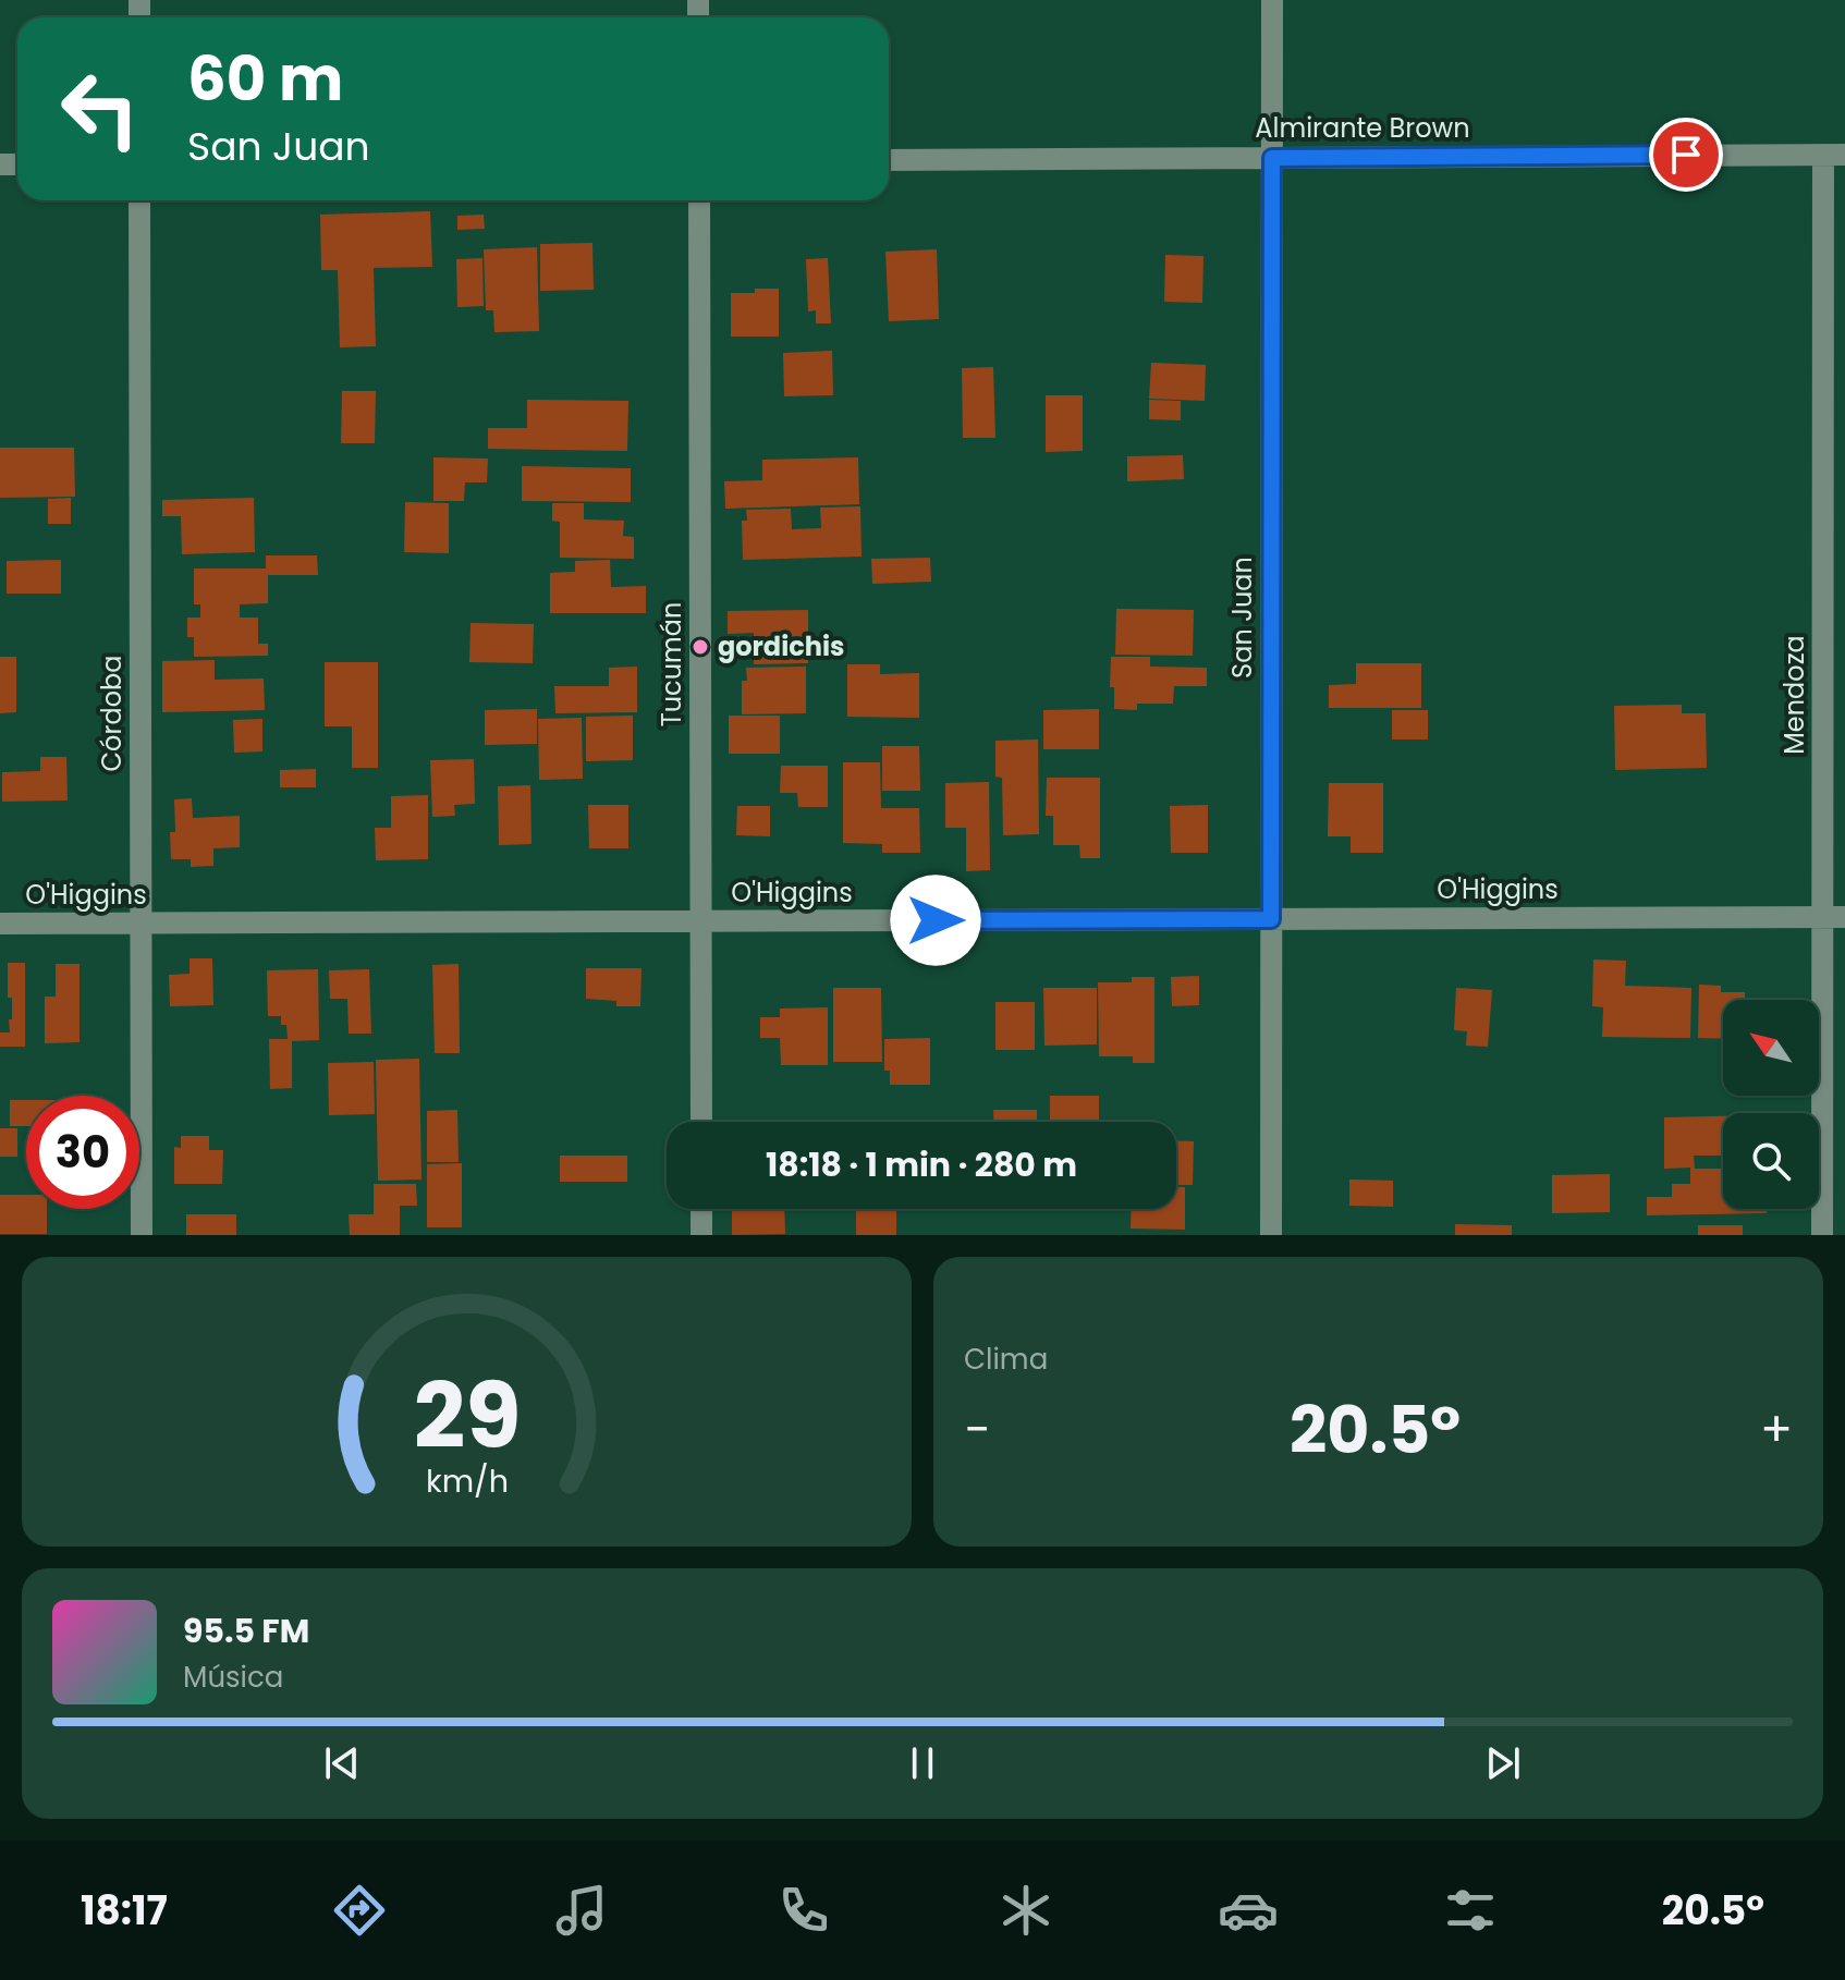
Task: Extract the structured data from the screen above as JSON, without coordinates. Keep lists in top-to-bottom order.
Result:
{
  "streets": {
    "street": [
      "Almirante Brown",
      "San Juan",
      "Tucumán",
      "Mendoza",
      "Córdoba",
      "O'Higgins"
    ]
  },
  "crossings": [
    ["Almirante Brown", "San Juan"],
    ["Almirante Brown", "Mendoza"],
    ["San Juan", "O'Higgins"],
    ["Tucumán", "O'Higgins"],
    ["Mendoza", "O'Higgins"],
    ["Córdoba", "O'Higgins"]
  ],
  "places": ["gordichis"],
  "north": "top left",
  "page": {
    "turn": ["60 m", "San Juan"],
    "limit": "30",
    "trip": "18:18 · 1 min · 280 m",
    "tile": "Clima",
    "heat": ["−", "20.5°", "+"],
    "song": ["95.5 FM", "Música"],
    "tabs": ["18:17", "20.5°"],
    "gauge": ["29", "km/h"]
  }
}
